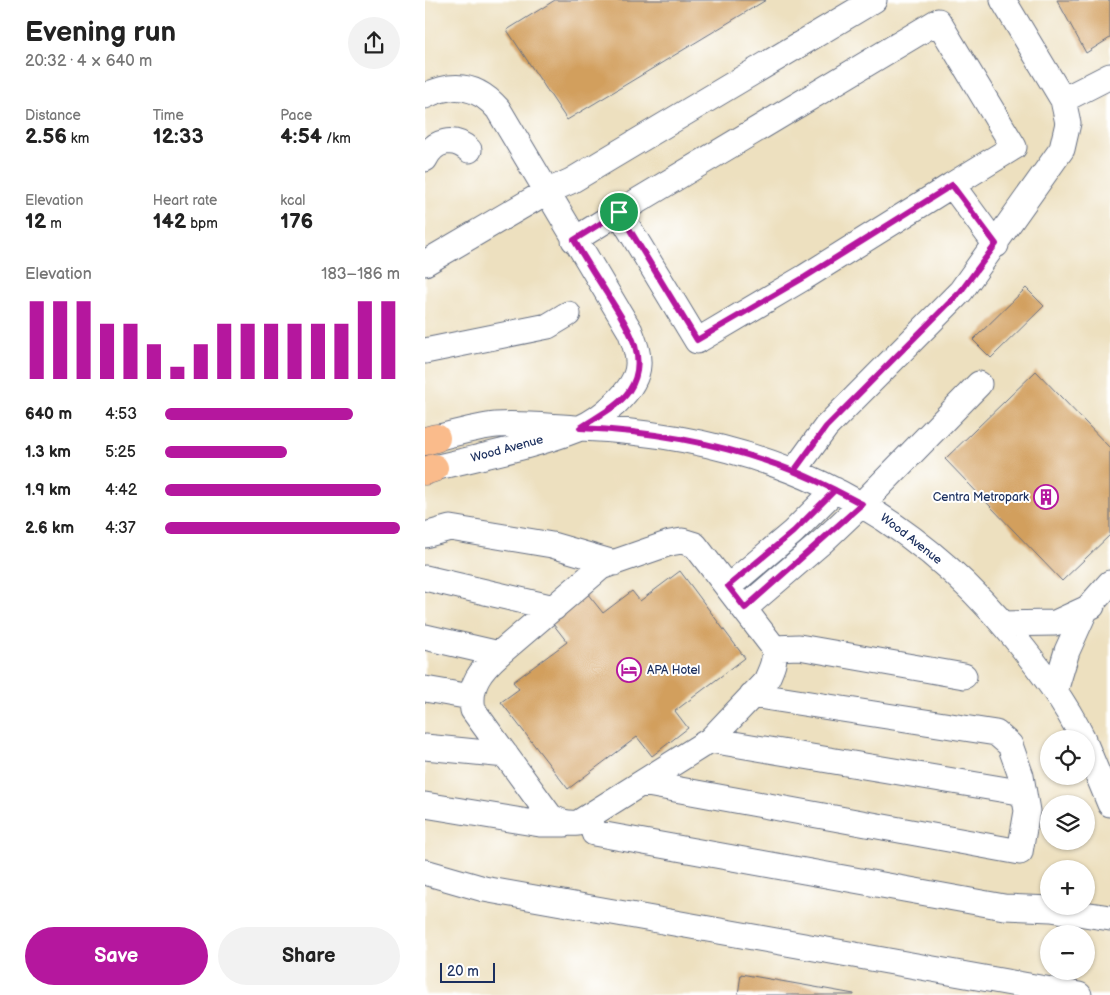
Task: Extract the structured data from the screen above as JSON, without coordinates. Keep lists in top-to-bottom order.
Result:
{
  "streets": {
    "street": ["Wood Avenue"]
  },
  "places": {
    "building": ["Centra Metropark"],
    "hotel": ["APA Hotel"]
  },
  "scale_bar": "20 m",
  "page": {
    "heading": ["Evening run", "20:32 · 4 × 640 m"],
    "stats": [
      ["Distance", "2.56 km"],
      ["Time", "12:33"],
      ["Pace", "4:54 /km"],
      ["Elevation", "12 m"],
      ["Heart rate", "142 bpm"],
      ["kcal", "176"]
    ],
    "chart": ["Elevation", "183–186 m"],
    "list": [
      {
        "name": "640 m",
        "note": "4:53"
      },
      {
        "name": "1.3 km",
        "note": "5:25"
      },
      {
        "name": "1.9 km",
        "note": "4:42"
      },
      {
        "name": "2.6 km",
        "note": "4:37"
      }
    ],
    "map_buttons": ["+", "−"],
    "buttons": ["Save", "Share"],
    "scale": "20 m"
  }
}
